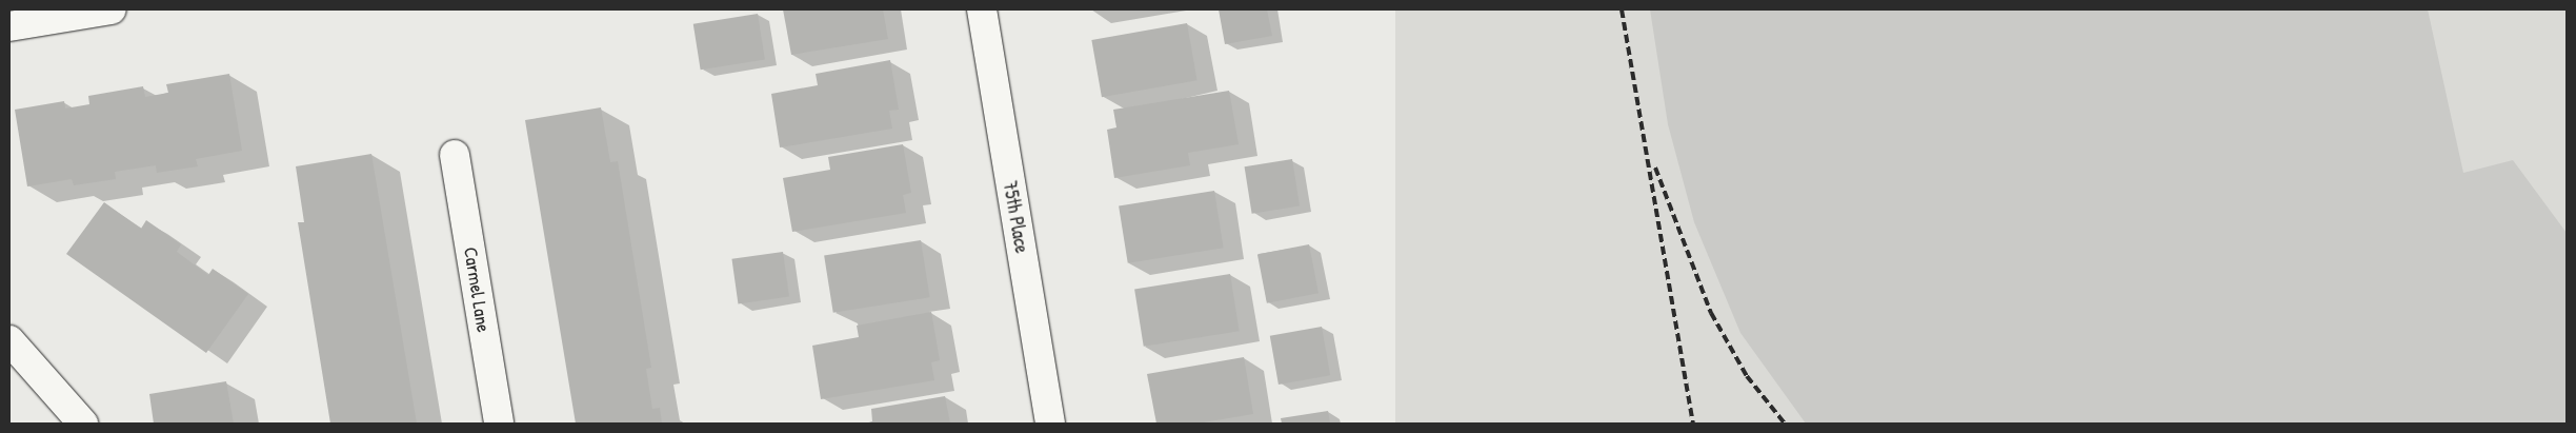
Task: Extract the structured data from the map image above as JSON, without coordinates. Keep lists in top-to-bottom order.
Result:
{
  "streets": {
    "street": ["75th Place", "Carmel Lane"]
  }
}
